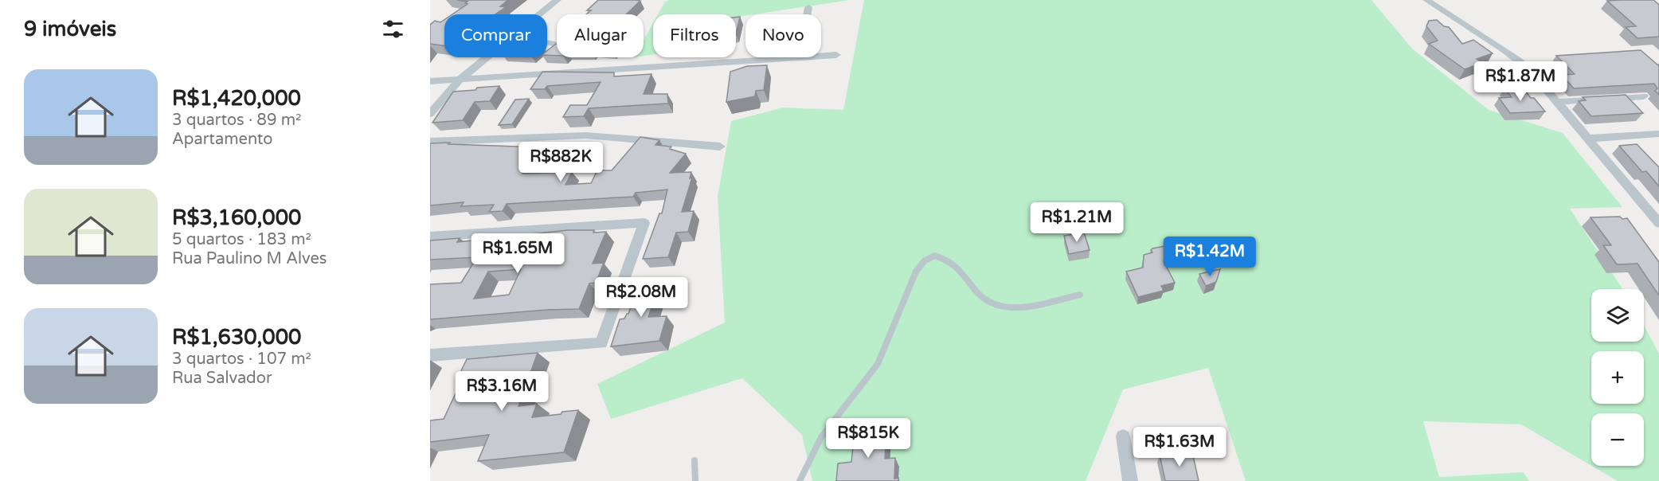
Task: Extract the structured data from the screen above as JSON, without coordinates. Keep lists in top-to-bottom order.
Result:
{
  "page": {
    "heading": "9 imóveis",
    "chip": [
      "Comprar",
      "Alugar",
      "Filtros",
      "Novo"
    ],
    "list": [
      {
        "name": "R$1,420,000",
        "note": "3 quartos · 89 m² · Apartamento"
      },
      {
        "name": "R$3,160,000",
        "note": "5 quartos · 183 m² · Rua Paulino M Alves"
      },
      {
        "name": "R$1,630,000",
        "note": "3 quartos · 107 m² · Rua Salvador"
      }
    ],
    "price": [
      "R$1.87M",
      "R$882K",
      "R$1.21M",
      "R$1.65M",
      "R$1.42M",
      "R$2.08M",
      "R$3.16M",
      "R$815K",
      "R$1.63M"
    ],
    "map_buttons": ["+", "−"]
  }
}
